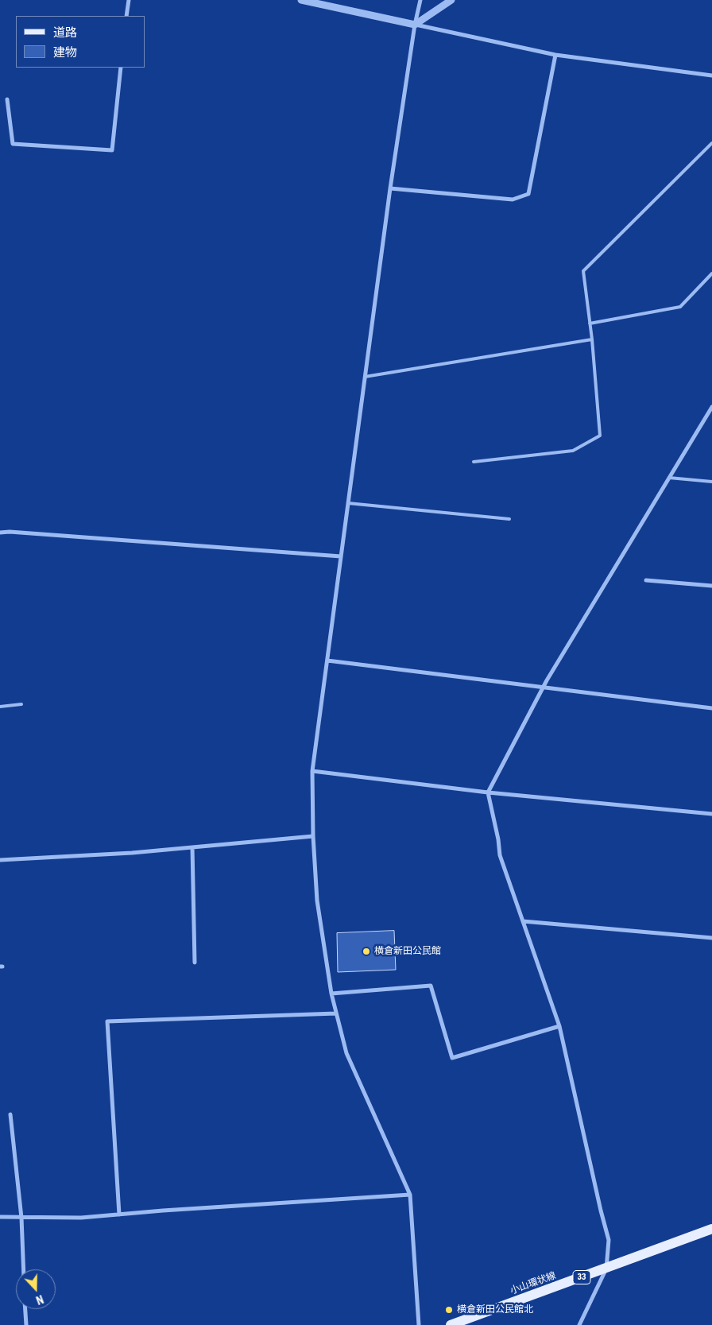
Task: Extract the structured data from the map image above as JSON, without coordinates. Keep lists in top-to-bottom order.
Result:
{
  "streets": {
    "main road": ["33", "小山環状線"]
  },
  "places": ["横倉新田公民館", "横倉新田公民館北"],
  "legend": ["道路", "建物"],
  "north": "bottom"
}
